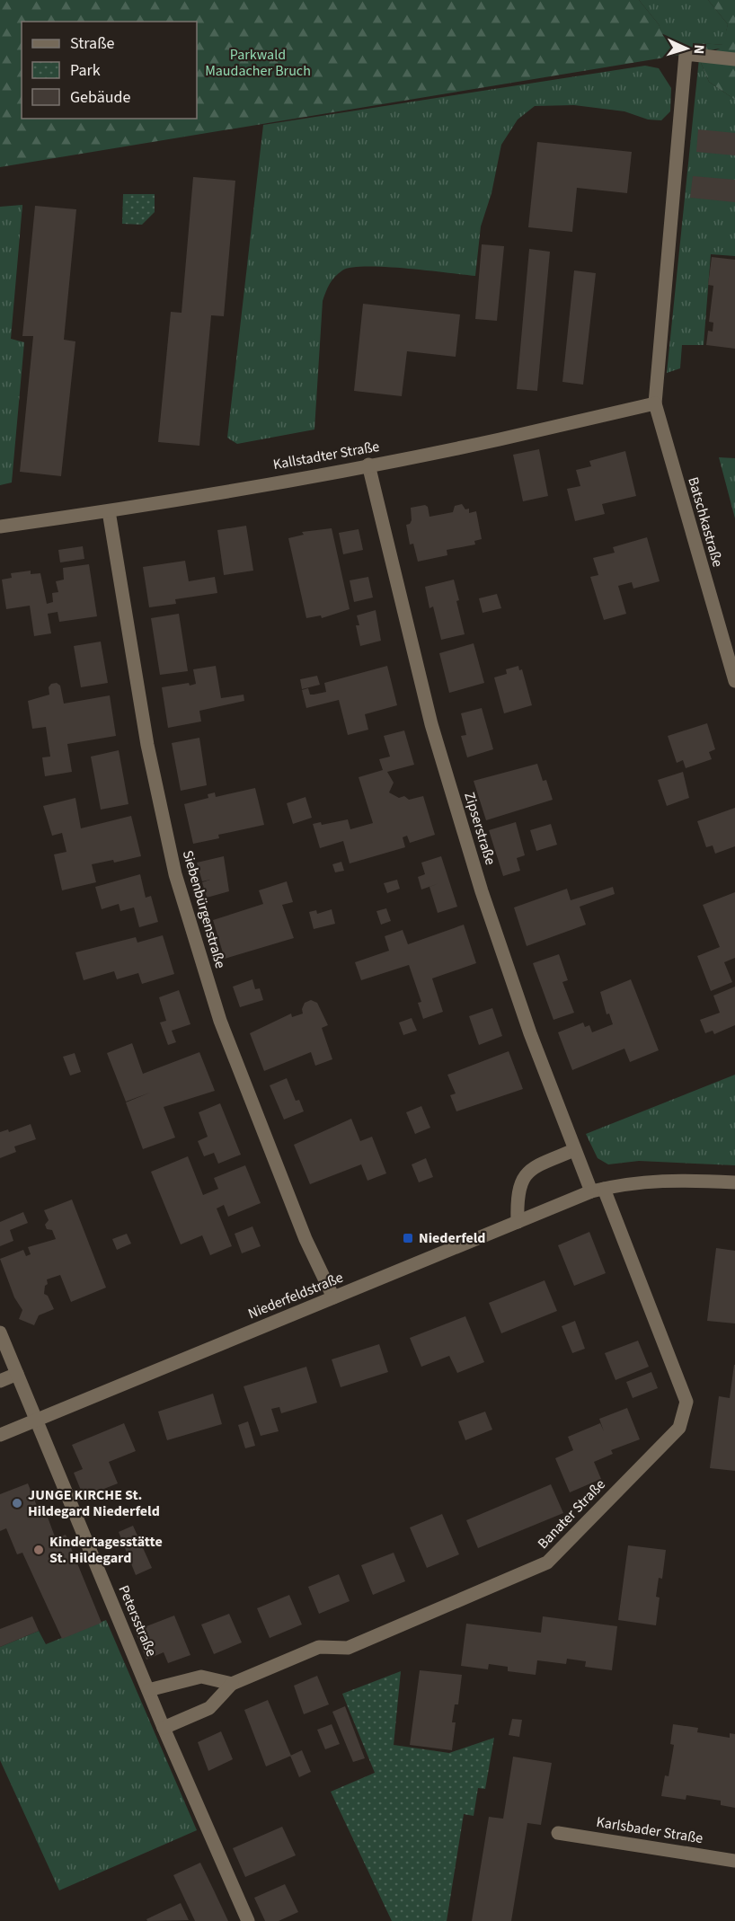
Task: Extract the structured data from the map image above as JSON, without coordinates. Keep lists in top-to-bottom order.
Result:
{
  "streets": {
    "street": [
      "Kallstadter Straße",
      "Batschkastraße",
      "Zipserstraße",
      "Siebenbürgenstraße",
      "Niederfeldstraße",
      "Banater Straße",
      "Petersstraße",
      "Karlsbader Straße"
    ]
  },
  "crossings": [
    ["Kallstadter Straße", "Batschkastraße"],
    ["Kallstadter Straße", "Zipserstraße"],
    ["Kallstadter Straße", "Siebenbürgenstraße"],
    ["Zipserstraße", "Niederfeldstraße"],
    ["Zipserstraße", "Banater Straße"],
    ["Siebenbürgenstraße", "Niederfeldstraße"],
    ["Niederfeldstraße", "Banater Straße"],
    ["Niederfeldstraße", "Petersstraße"],
    ["Banater Straße", "Petersstraße"]
  ],
  "parks": ["Parkwald Maudacher Bruch"],
  "places": {
    "transit": ["Niederfeld"],
    "other": ["JUNGE KIRCHE St. Hildegard Niederfeld", "Kindertagesstätte St. Hildegard"]
  },
  "legend": ["Straße", "Park", "Gebäude"],
  "north": "right"
}
